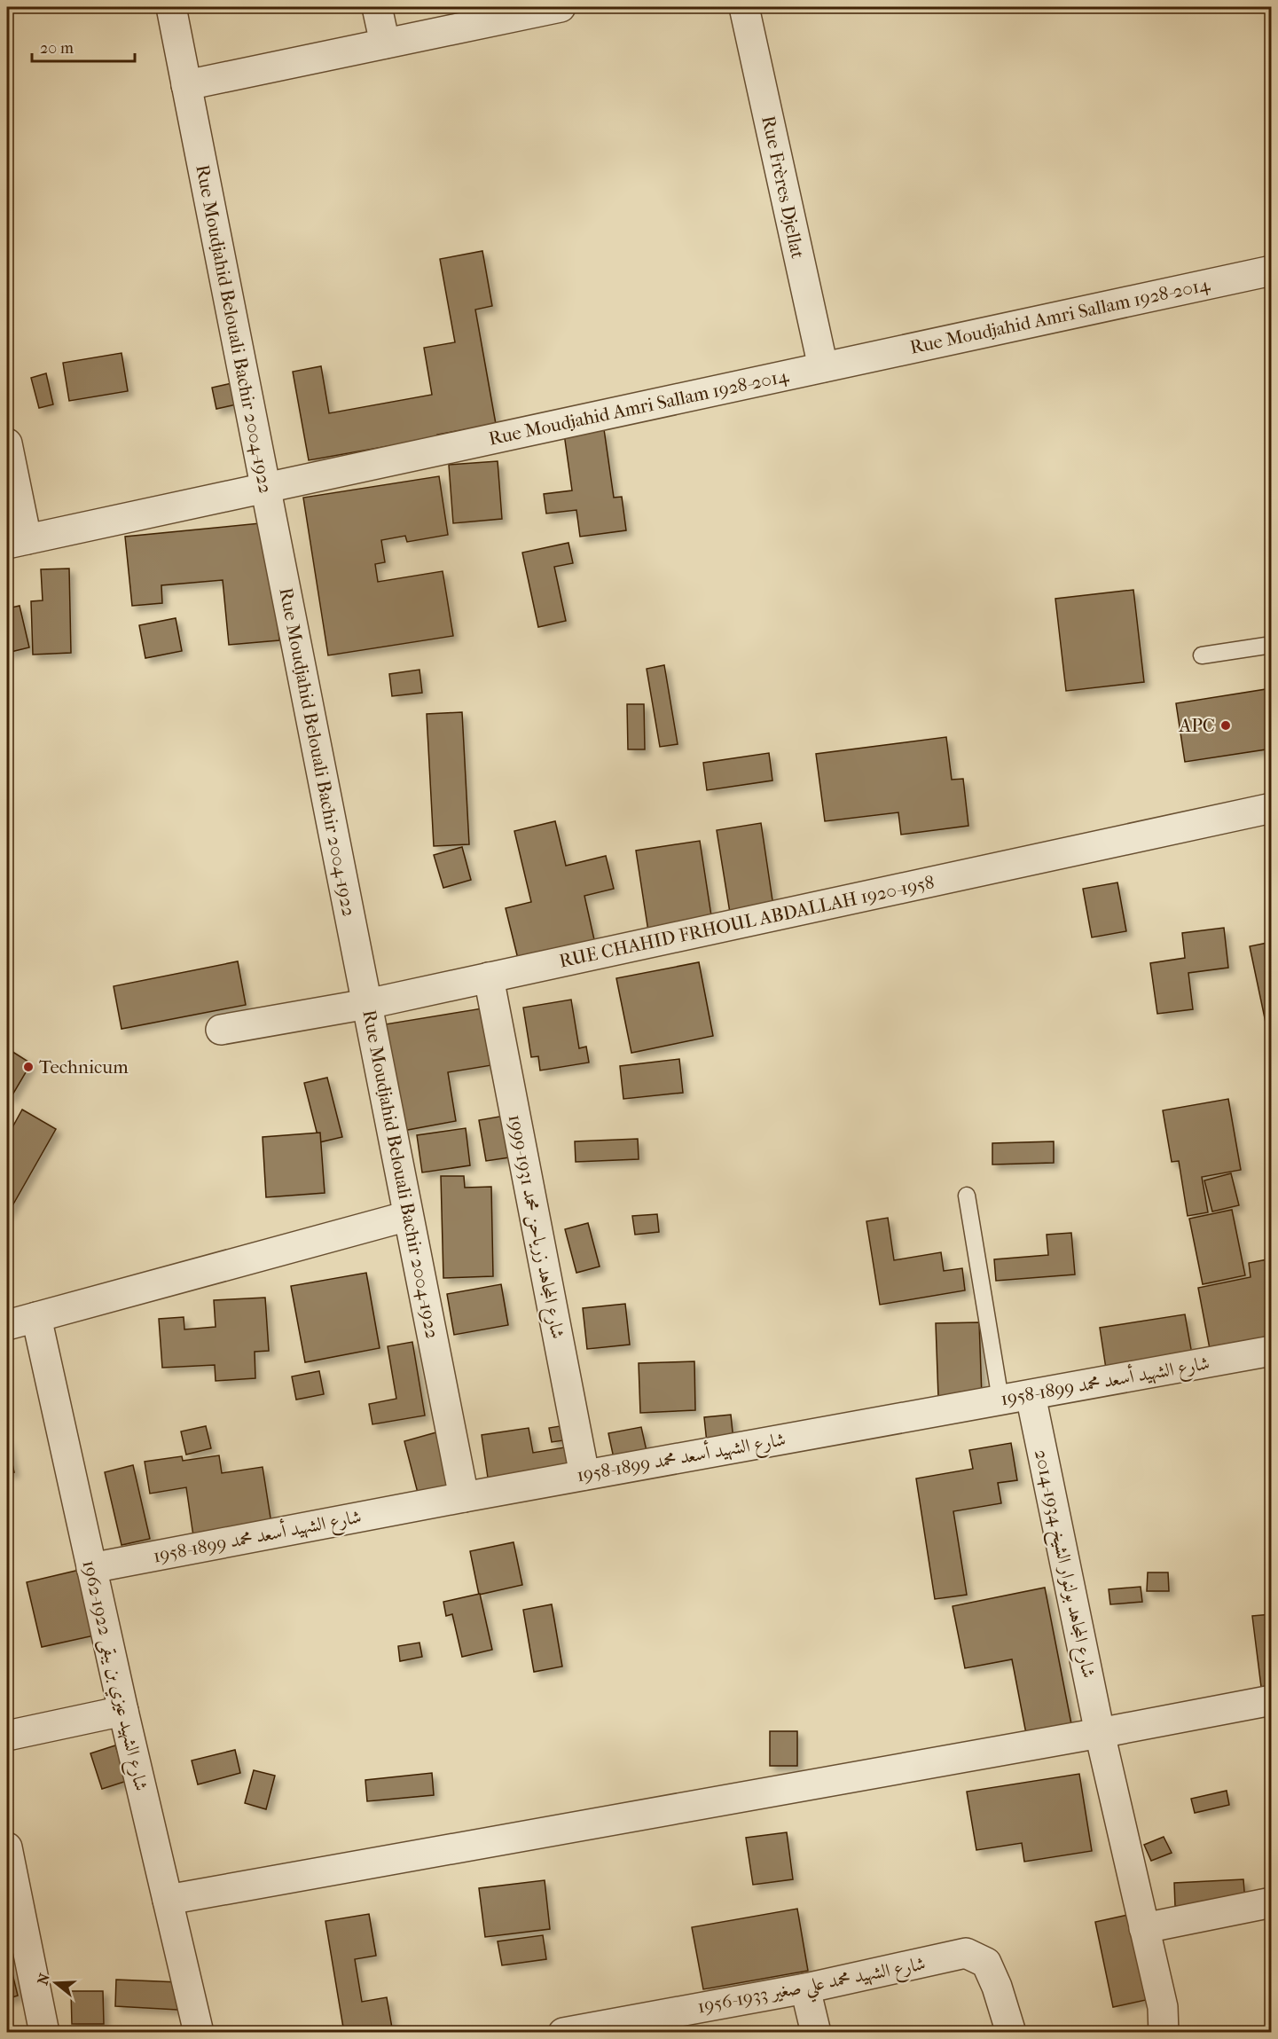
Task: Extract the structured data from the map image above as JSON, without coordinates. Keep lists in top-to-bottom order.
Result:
{
  "streets": {
    "street": [
      "Rue Frères Djellat",
      "Rue Moudjahid Amri Sallam 1928-2014",
      "Rue Moudjahid Belouali Bachir 2004-1922",
      "RUE CHAHID FRHOUL ABDALLAH 1920-1958",
      "شارع المجاهد زرياحن محمد 1931-1999",
      "شارع الشهيد أسعد محمد 1899-1958",
      "شارع المجاهد بولنوار الشيخ 1934-2014",
      "شارع الشهيد عيزي بن يبقى 1922-1962",
      "شارع الشهيد محمد علي صغير 1933-1956"
    ]
  },
  "crossings": [
    ["Rue Frères Djellat", "Rue Moudjahid Amri Sallam 1928-2014"],
    ["Rue Moudjahid Amri Sallam 1928-2014", "Rue Moudjahid Belouali Bachir 2004-1922"],
    ["Rue Moudjahid Belouali Bachir 2004-1922", "RUE CHAHID FRHOUL ABDALLAH 1920-1958"],
    ["Rue Moudjahid Belouali Bachir 2004-1922", "شارع الشهيد أسعد محمد 1899-1958"],
    ["RUE CHAHID FRHOUL ABDALLAH 1920-1958", "شارع المجاهد زرياحن محمد 1931-1999"],
    ["شارع المجاهد زرياحن محمد 1931-1999", "شارع الشهيد أسعد محمد 1899-1958"],
    ["شارع الشهيد أسعد محمد 1899-1958", "شارع المجاهد بولنوار الشيخ 1934-2014"],
    ["شارع الشهيد أسعد محمد 1899-1958", "شارع الشهيد عيزي بن يبقى 1922-1962"]
  ],
  "places": ["APC", "Technicum"],
  "scale_bar": "20 m",
  "north": "left"
}
